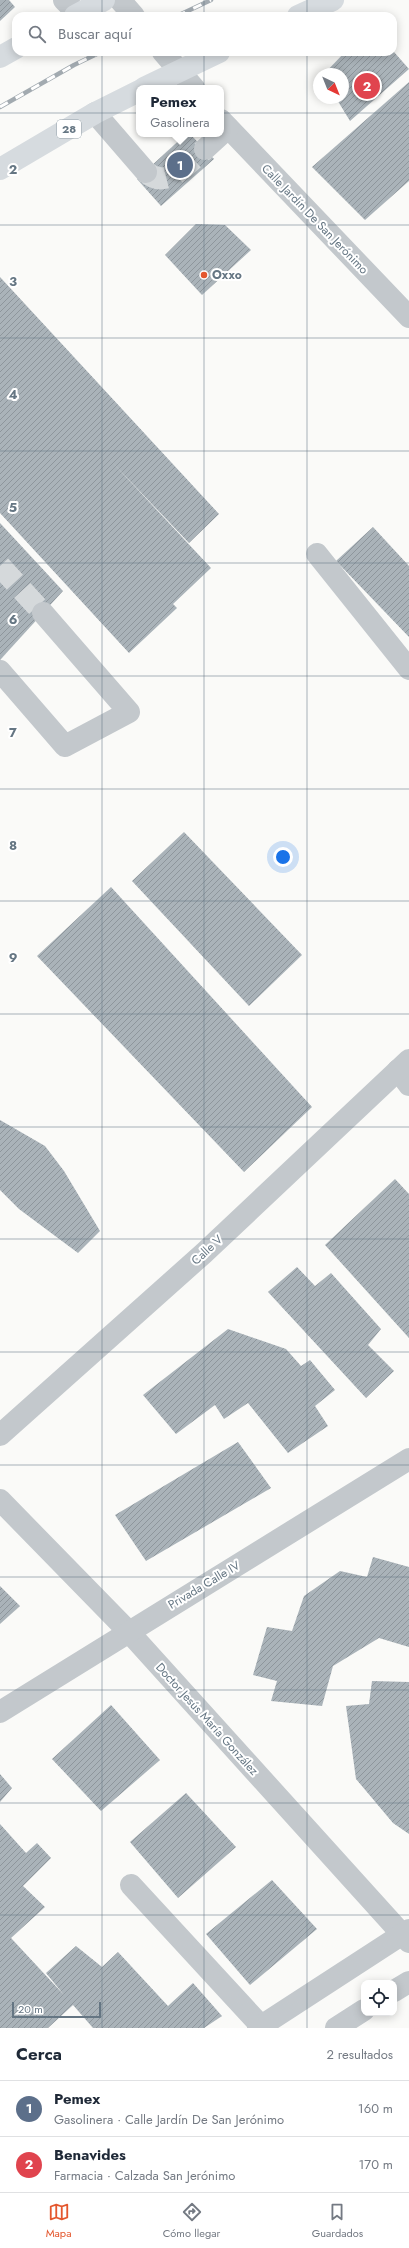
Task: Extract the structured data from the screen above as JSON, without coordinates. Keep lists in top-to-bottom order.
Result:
{
  "streets": {
    "main road": ["28"],
    "street": [
      "Calle Jardín De San Jerónimo",
      "Calle V",
      "Privada Calle IV",
      "Doctor Jesús María González"
    ]
  },
  "crossings": [
    ["Privada Calle IV", "Doctor Jesús María González"]
  ],
  "places": ["Oxxo"],
  "scale_bar": "20 m",
  "north": "bottom right",
  "page": {
    "search": "Buscar aquí",
    "pins": ["2", "1"],
    "popup": ["Pemex", "Gasolinera"],
    "scale": "20 m",
    "heading": ["Cerca", "2 resultados"],
    "list": [
      {
        "mark": "1",
        "name": "Pemex",
        "note": "Gasolinera · Calle Jardín De San Jerónimo",
        "value": "160 m"
      },
      {
        "mark": "2",
        "name": "Benavides",
        "note": "Farmacia · Calzada San Jerónimo",
        "value": "170 m"
      }
    ],
    "nav": ["Mapa", "Cómo llegar", "Guardados"]
  },
  "grid": {
    "rows": [
      "2",
      "3",
      "4",
      "5",
      "6",
      "7",
      "8",
      "9"
    ]
  }
}
